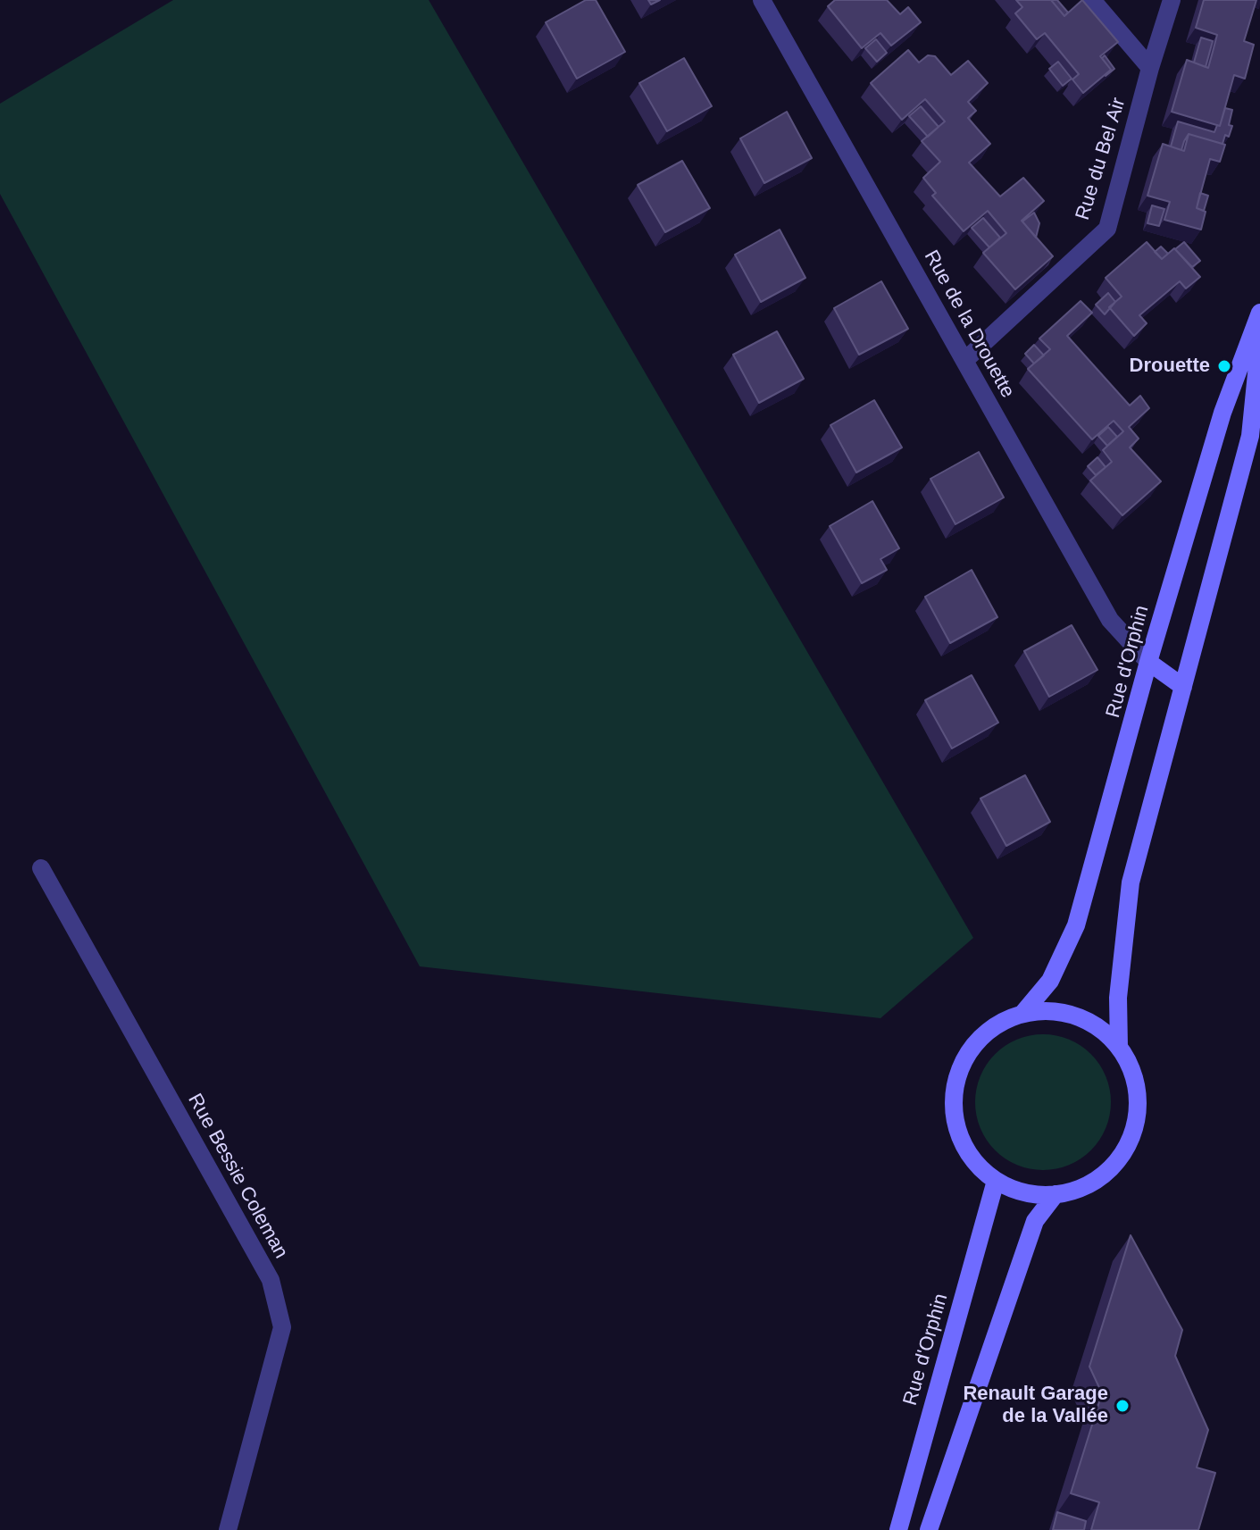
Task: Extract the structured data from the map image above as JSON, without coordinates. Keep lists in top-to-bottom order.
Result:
{
  "streets": {
    "main road": ["Rue d'Orphin"],
    "street": ["Rue du Bel Air", "Rue de la Drouette", "Rue Bessie Coleman"]
  },
  "crossings": [
    ["Rue du Bel Air", "Rue de la Drouette"],
    ["Rue de la Drouette", "Rue d'Orphin"]
  ],
  "places": ["Drouette", "Renault Garage de la Vallée"]
}
